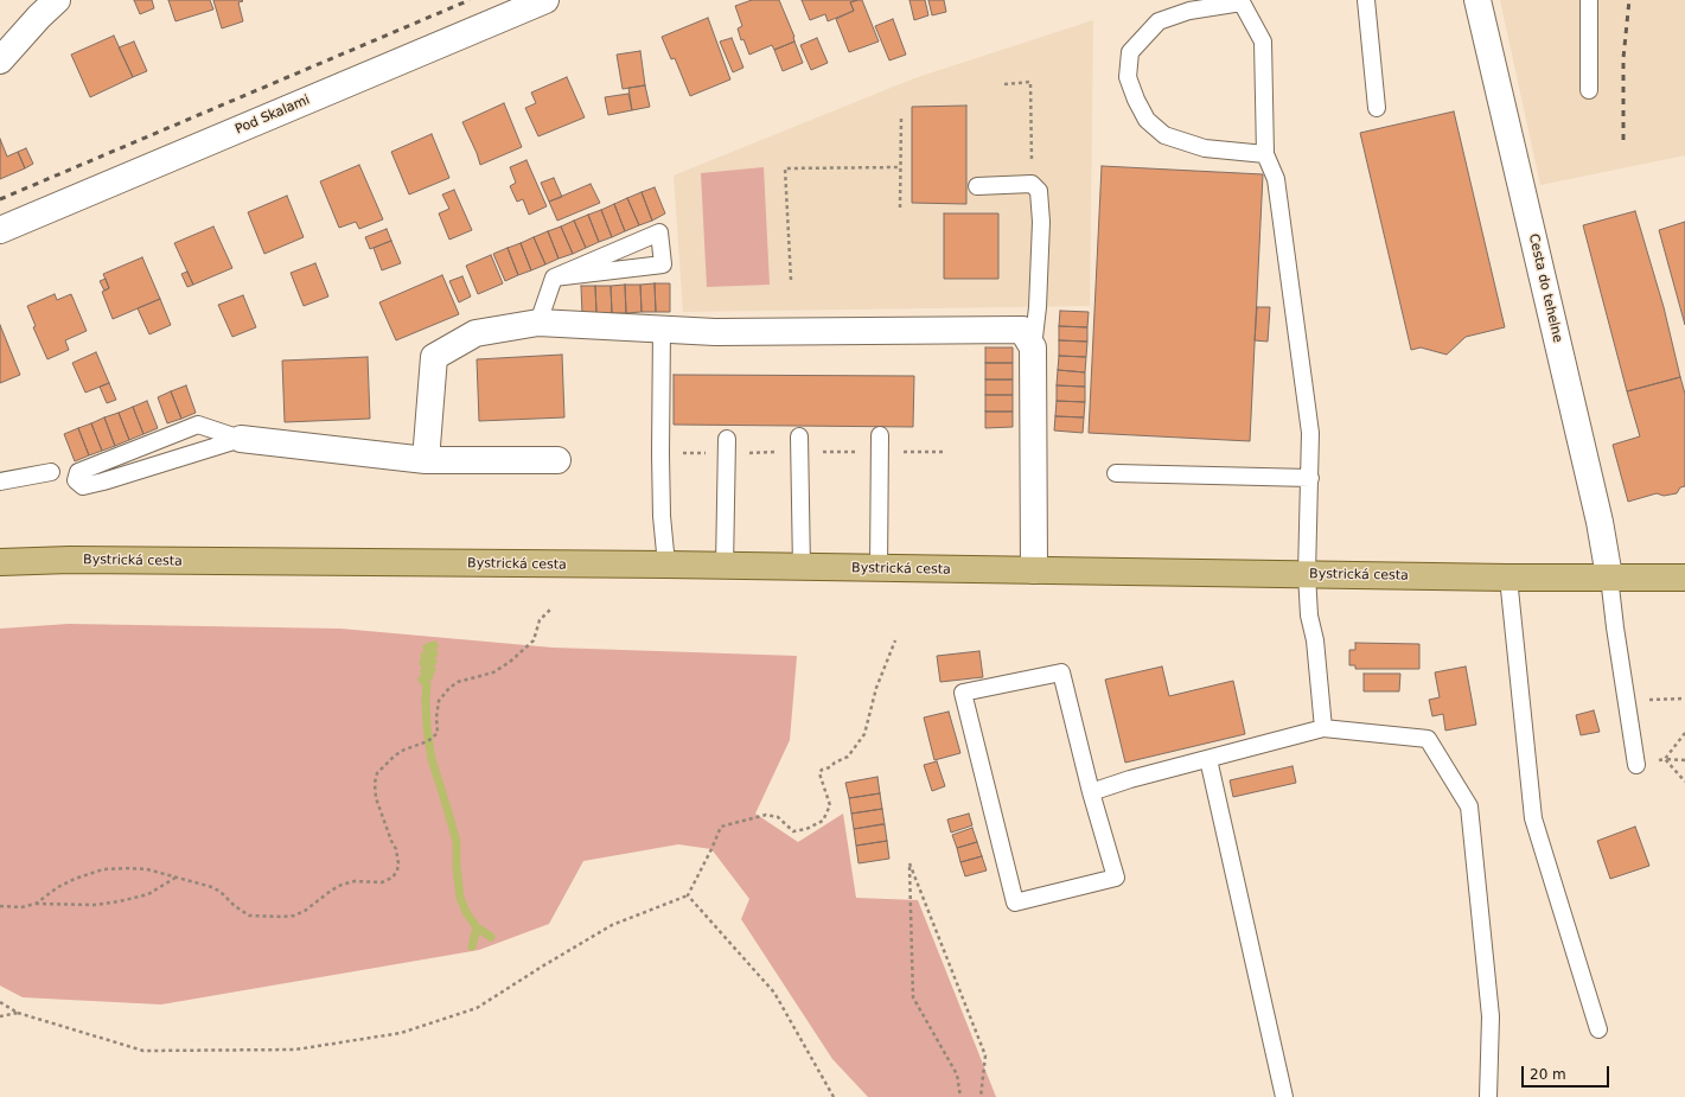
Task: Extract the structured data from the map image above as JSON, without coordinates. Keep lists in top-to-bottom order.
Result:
{
  "streets": {
    "main road": ["Bystrická cesta"],
    "street": ["Pod Skalami", "Cesta do tehelne"]
  },
  "crossings": [
    ["Cesta do tehelne", "Bystrická cesta"]
  ],
  "scale_bar": "20 m"
}
